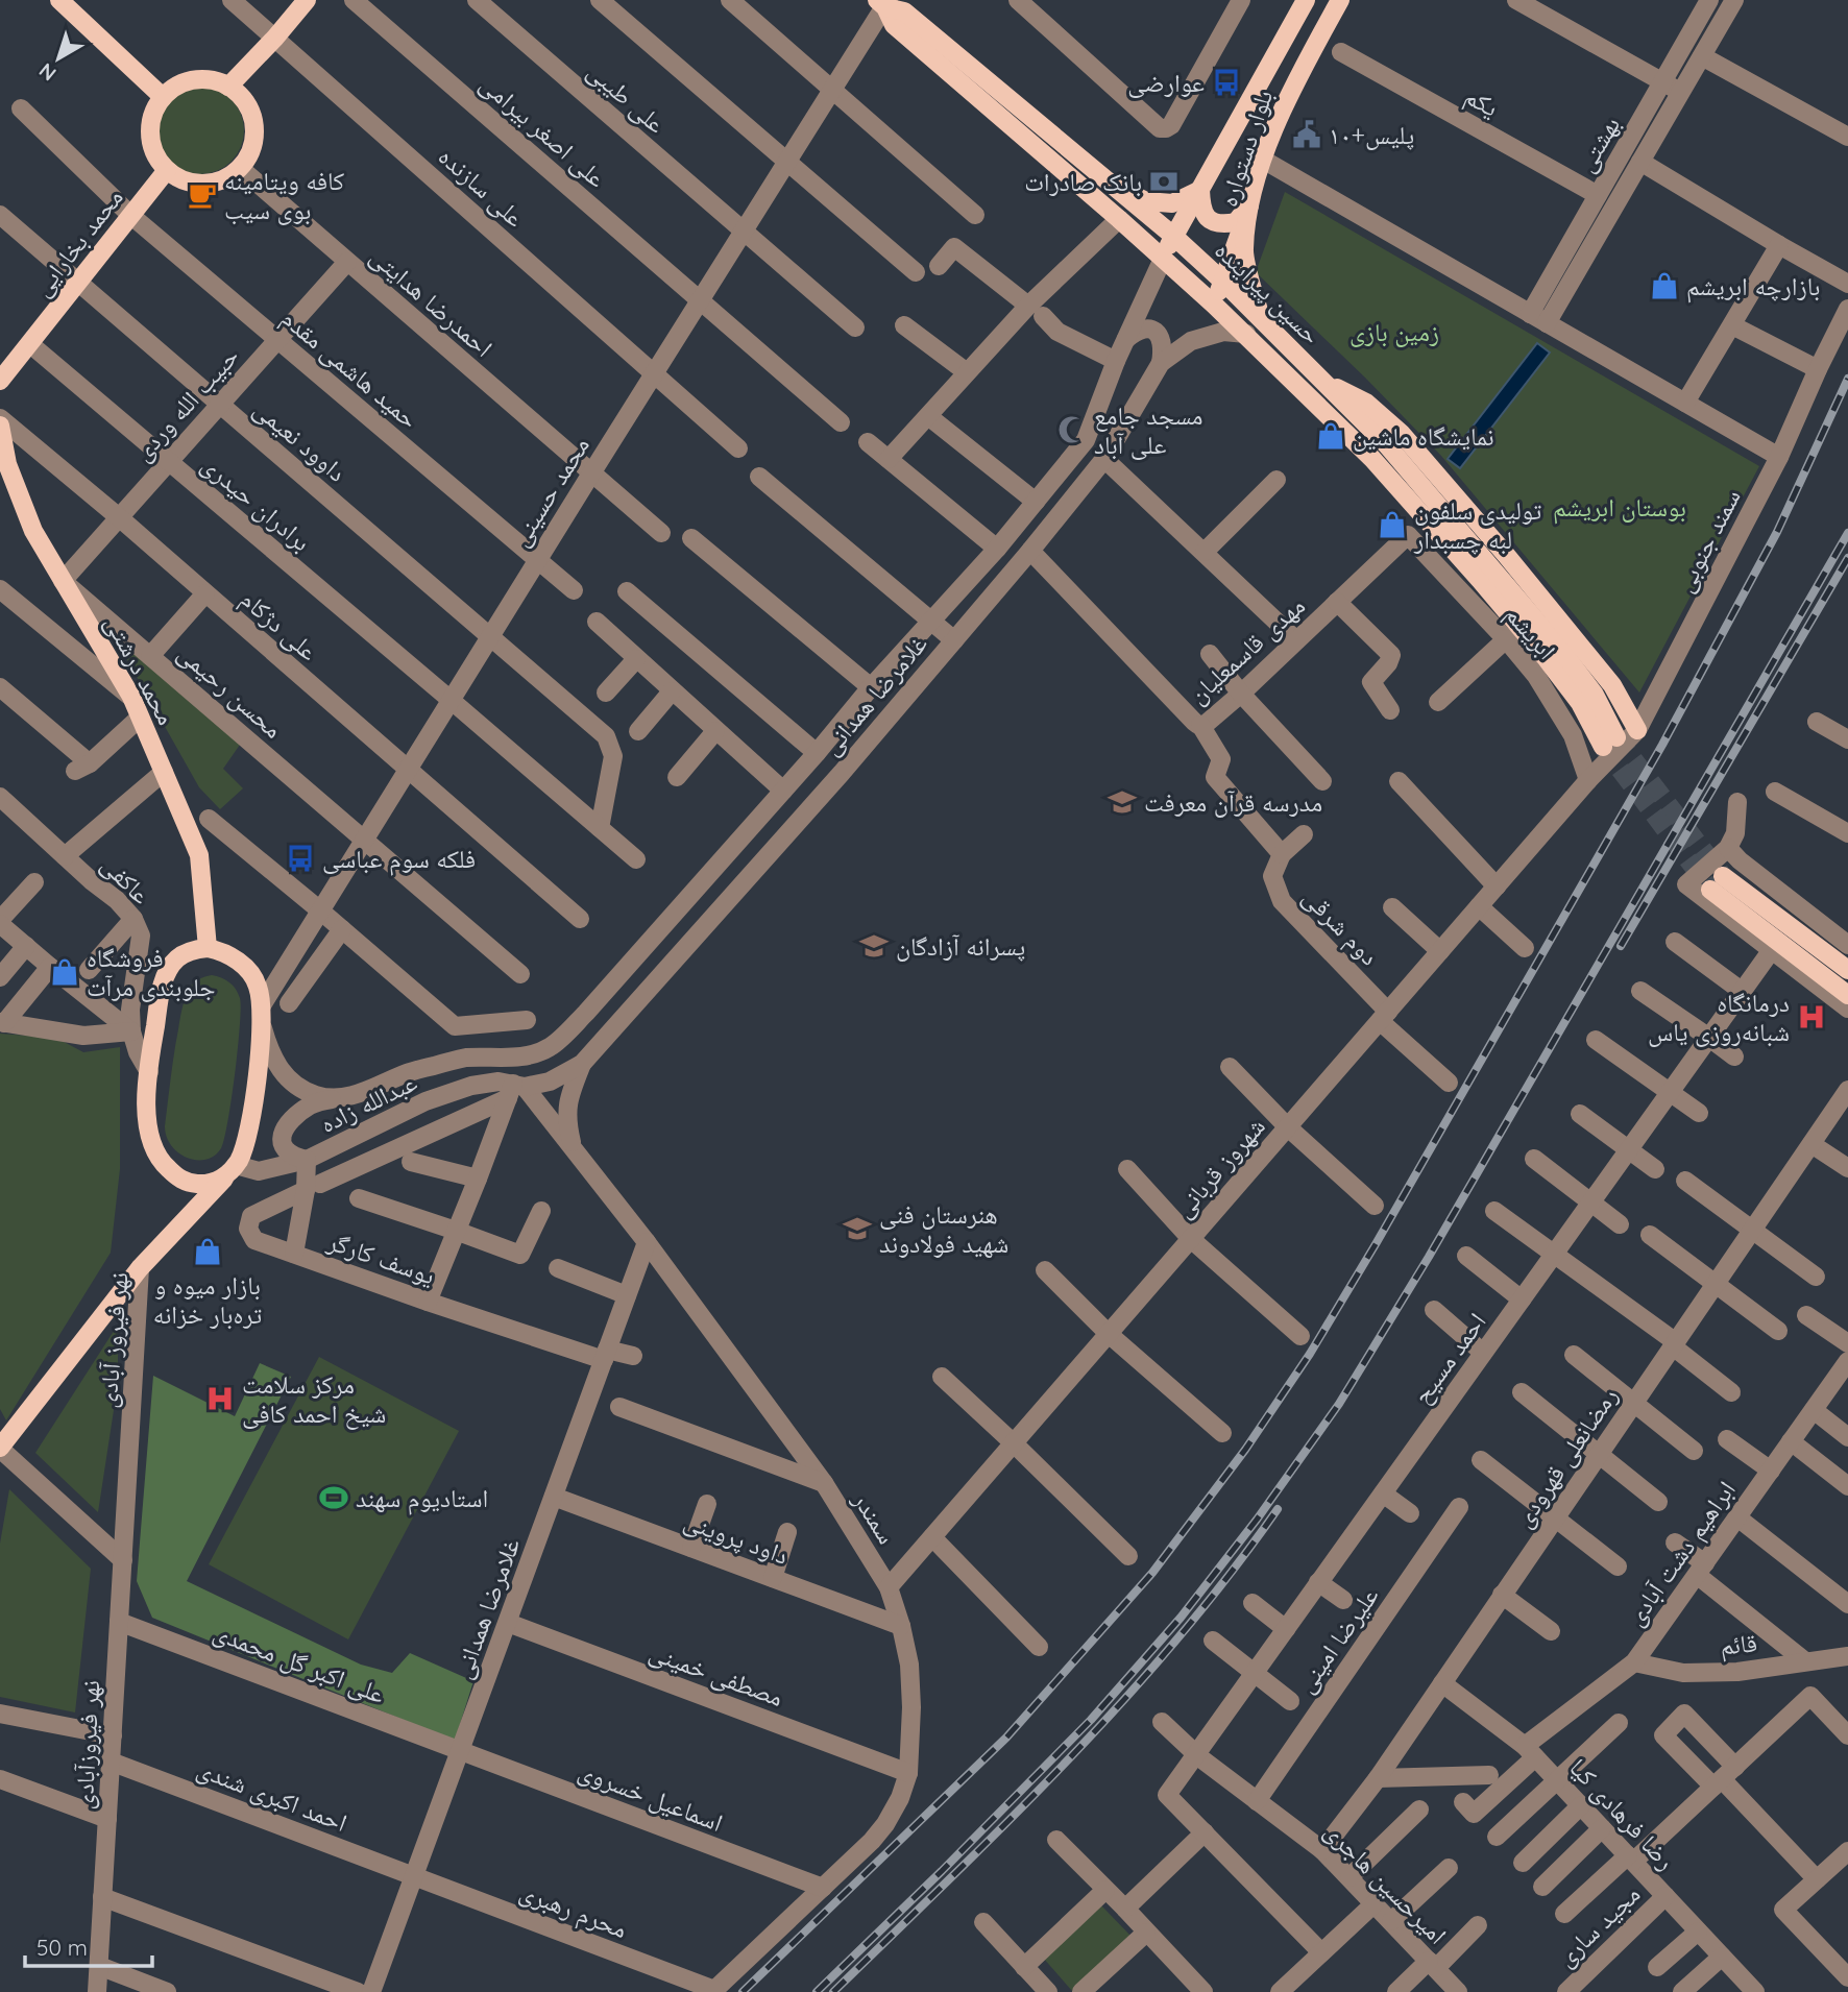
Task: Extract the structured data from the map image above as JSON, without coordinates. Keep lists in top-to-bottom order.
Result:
{
  "streets": {
    "main road": [
      "بلوار دستواره",
      "محمد بخارایی",
      "حسین پیراینده",
      "محمد درشتی",
      "نهر فیروز آبادی"
    ],
    "street": [
      "علی طیبی",
      "یکم",
      "علی اصغر بیرامی",
      "بهشتی",
      "علی سازنده",
      "احمدرضا هدایتی",
      "حمید هاشمی مقدم",
      "حبیب الله وردی",
      "داوود نعیمی",
      "محمد حسینی",
      "برادران حیدری",
      "سمند جنوبی",
      "علی دژکام",
      "ابریشم",
      "مهدی قاسمعلیان",
      "محسن رحیمی",
      "غلامرضا همدانی",
      "عاکفی",
      "دوم شرقی",
      "عبدالله زاده",
      "شهروز قربانی",
      "یوسف کارگر",
      "احمد مسیح",
      "رمضانعلی قهرودی",
      "سمندر",
      "داود پروینی",
      "ابراهیم دشت آبادی",
      "علیرضا امینی",
      "قائم",
      "علی اکبر گل محمدی",
      "مصطفی خمینی",
      "نهر فیروزآبادی",
      "احمد اکبری شندی",
      "اسماعیل خسروی",
      "رضا فرهادی کیا",
      "امیرحسین هاجری",
      "محرم رهبری",
      "مجید ساری"
    ]
  },
  "crossings": [
    ["علی طیبی", "محمد حسینی"],
    ["یکم", "بهشتی"],
    ["علی اصغر بیرامی", "محمد حسینی"],
    ["بلوار دستواره", "حسین پیراینده"],
    ["بلوار دستواره", "غلامرضا همدانی"],
    ["علی سازنده", "محمد حسینی"],
    ["محمد بخارایی", "احمدرضا هدایتی"],
    ["محمد بخارایی", "حمید هاشمی مقدم"],
    ["محمد بخارایی", "داوود نعیمی"],
    ["محمد بخارایی", "برادران حیدری"],
    ["حسین پیراینده", "محمد حسینی"],
    ["حسین پیراینده", "غلامرضا همدانی"],
    ["احمدرضا هدایتی", "حبیب الله وردی"],
    ["احمدرضا هدایتی", "محمد حسینی"],
    ["حمید هاشمی مقدم", "حبیب الله وردی"],
    ["حمید هاشمی مقدم", "محمد حسینی"],
    ["حبیب الله وردی", "داوود نعیمی"],
    ["حبیب الله وردی", "برادران حیدری"],
    ["حبیب الله وردی", "علی دژکام"],
    ["حبیب الله وردی", "محمد درشتی"],
    ["حبیب الله وردی", "محسن رحیمی"],
    ["داوود نعیمی", "محمد حسینی"],
    ["داوود نعیمی", "برادران حیدری"],
    ["محمد حسینی", "برادران حیدری"],
    ["محمد حسینی", "علی دژکام"],
    ["محمد حسینی", "محسن رحیمی"],
    ["محمد حسینی", "عبدالله زاده"],
    ["سمند جنوبی", "ابریشم"],
    ["سمند جنوبی", "شهروز قربانی"],
    ["ابریشم", "مهدی قاسمعلیان"],
    ["ابریشم", "شهروز قربانی"],
    ["مهدی قاسمعلیان", "غلامرضا همدانی"],
    ["محمد درشتی", "محسن رحیمی"],
    ["غلامرضا همدانی", "عبدالله زاده"],
    ["غلامرضا همدانی", "یوسف کارگر"],
    ["غلامرضا همدانی", "سمندر"],
    ["غلامرضا همدانی", "داود پروینی"],
    ["غلامرضا همدانی", "علی اکبر گل محمدی"],
    ["غلامرضا همدانی", "مصطفی خمینی"],
    ["غلامرضا همدانی", "احمد اکبری شندی"],
    ["غلامرضا همدانی", "اسماعیل خسروی"],
    ["غلامرضا همدانی", "محرم رهبری"],
    ["دوم شرقی", "شهروز قربانی"],
    ["عبدالله زاده", "نهر فیروز آبادی"],
    ["عبدالله زاده", "سمندر"],
    ["شهروز قربانی", "سمندر"],
    ["نهر فیروز آبادی", "نهر فیروزآبادی"],
    ["احمد مسیح", "امیرحسین هاجری"],
    ["رمضانعلی قهرودی", "رضا فرهادی کیا"],
    ["رمضانعلی قهرودی", "امیرحسین هاجری"],
    ["سمندر", "داود پروینی"],
    ["سمندر", "مصطفی خمینی"],
    ["سمندر", "اسماعیل خسروی"],
    ["سمندر", "محرم رهبری"],
    ["ابراهیم دشت آبادی", "قائم"],
    ["ابراهیم دشت آبادی", "رضا فرهادی کیا"],
    ["علیرضا امینی", "امیرحسین هاجری"],
    ["علی اکبر گل محمدی", "نهر فیروزآبادی"],
    ["علی اکبر گل محمدی", "اسماعیل خسروی"],
    ["نهر فیروزآبادی", "احمد اکبری شندی"],
    ["احمد اکبری شندی", "محرم رهبری"],
    ["رضا فرهادی کیا", "مجید ساری"]
  ],
  "parks": ["زمین بازی", "بوستان ابریشم"],
  "places": {
    "bus stop": ["عوارضی", "فلکه سوم عباسی"],
    "public building": ["پلیس+۱۰"],
    "bank": ["بانک صادرات"],
    "cafe": ["کافه ویتامینه بوی سیب"],
    "shop": [
      "بازارچه ابریشم",
      "نمایشگاه ماشین",
      "تولیدی سلفون لبه‌ چسبدار",
      "فروشگاه جلوبندی مرآت",
      "بازار میوه و تره‌بار خزانه"
    ],
    "mosque": ["مسجد جامع علی آباد"],
    "school or university": ["مدرسه قرآن معرفت", "پسرانه آزادگان", "هنرستان فنی شهید فولادوند"],
    "hospital": ["درمانگاه شبانه‌روزی یاس", "مرکز سلامت شیخ احمد کافی"],
    "sports": ["استادیوم سهند"]
  },
  "scale_bar": "50 m",
  "north": "bottom left"
}
